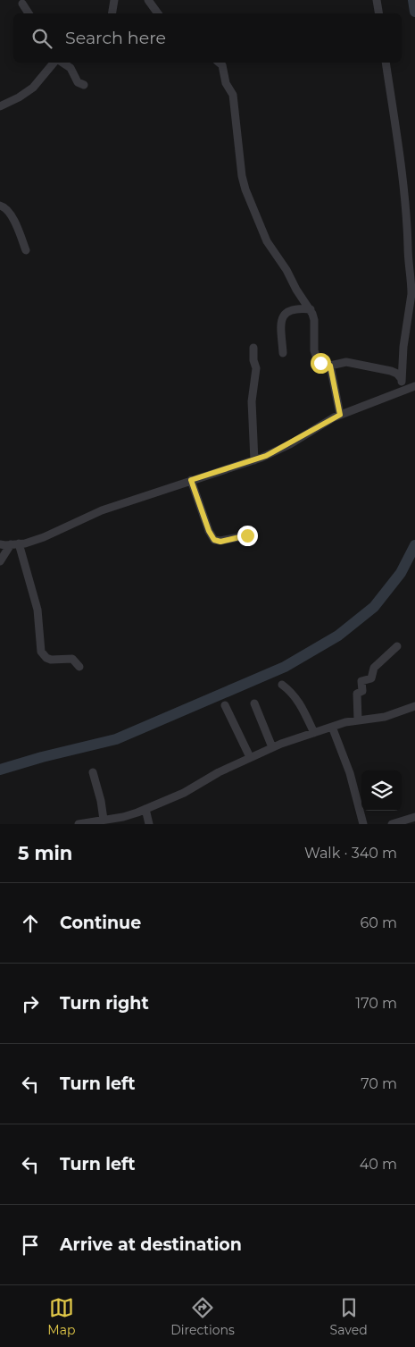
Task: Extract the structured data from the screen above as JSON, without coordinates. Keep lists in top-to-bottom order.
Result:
{
  "page": {
    "search": "Search here",
    "heading": ["5 min", "Walk · 340 m"],
    "list": [
      ["Continue", "60 m"],
      ["Turn right", "170 m"],
      ["Turn left", "70 m"],
      ["Turn left", "40 m"],
      "Arrive at destination"
    ],
    "nav": ["Map", "Directions", "Saved"]
  }
}
